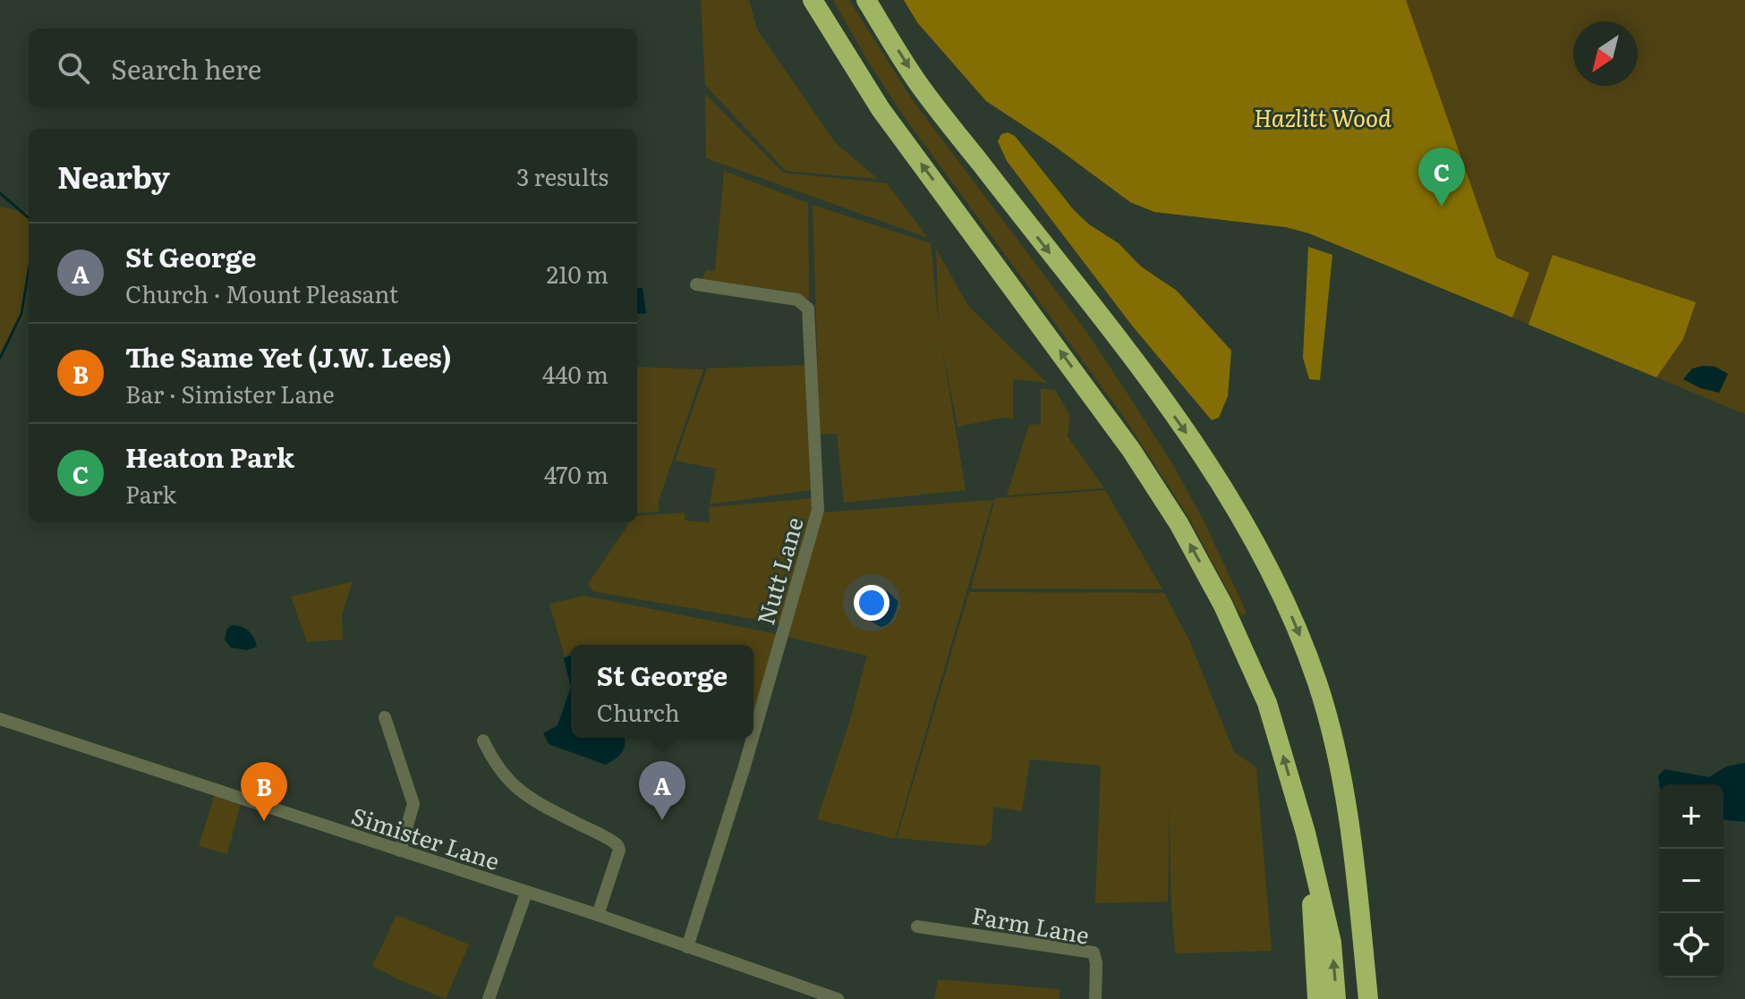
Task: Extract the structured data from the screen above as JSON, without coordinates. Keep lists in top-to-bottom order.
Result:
{
  "streets": {
    "street": ["Nutt Lane", "Simister Lane", "Farm Lane"]
  },
  "crossings": [
    ["Nutt Lane", "Simister Lane"]
  ],
  "parks": ["Hazlitt Wood"],
  "north": "bottom left",
  "page": {
    "search": "Search here",
    "heading": ["Nearby", "3 results"],
    "pins": ["C", "A", "B"],
    "list": [
      {
        "mark": "A",
        "name": "St George",
        "note": "Church · Mount Pleasant",
        "value": "210 m"
      },
      {
        "mark": "B",
        "name": "The Same Yet (J.W. Lees)",
        "note": "Bar · Simister Lane",
        "value": "440 m"
      },
      {
        "mark": "C",
        "name": "Heaton Park",
        "note": "Park",
        "value": "470 m"
      }
    ],
    "popup": ["St George", "Church"],
    "map_buttons": ["+", "−"]
  }
}
